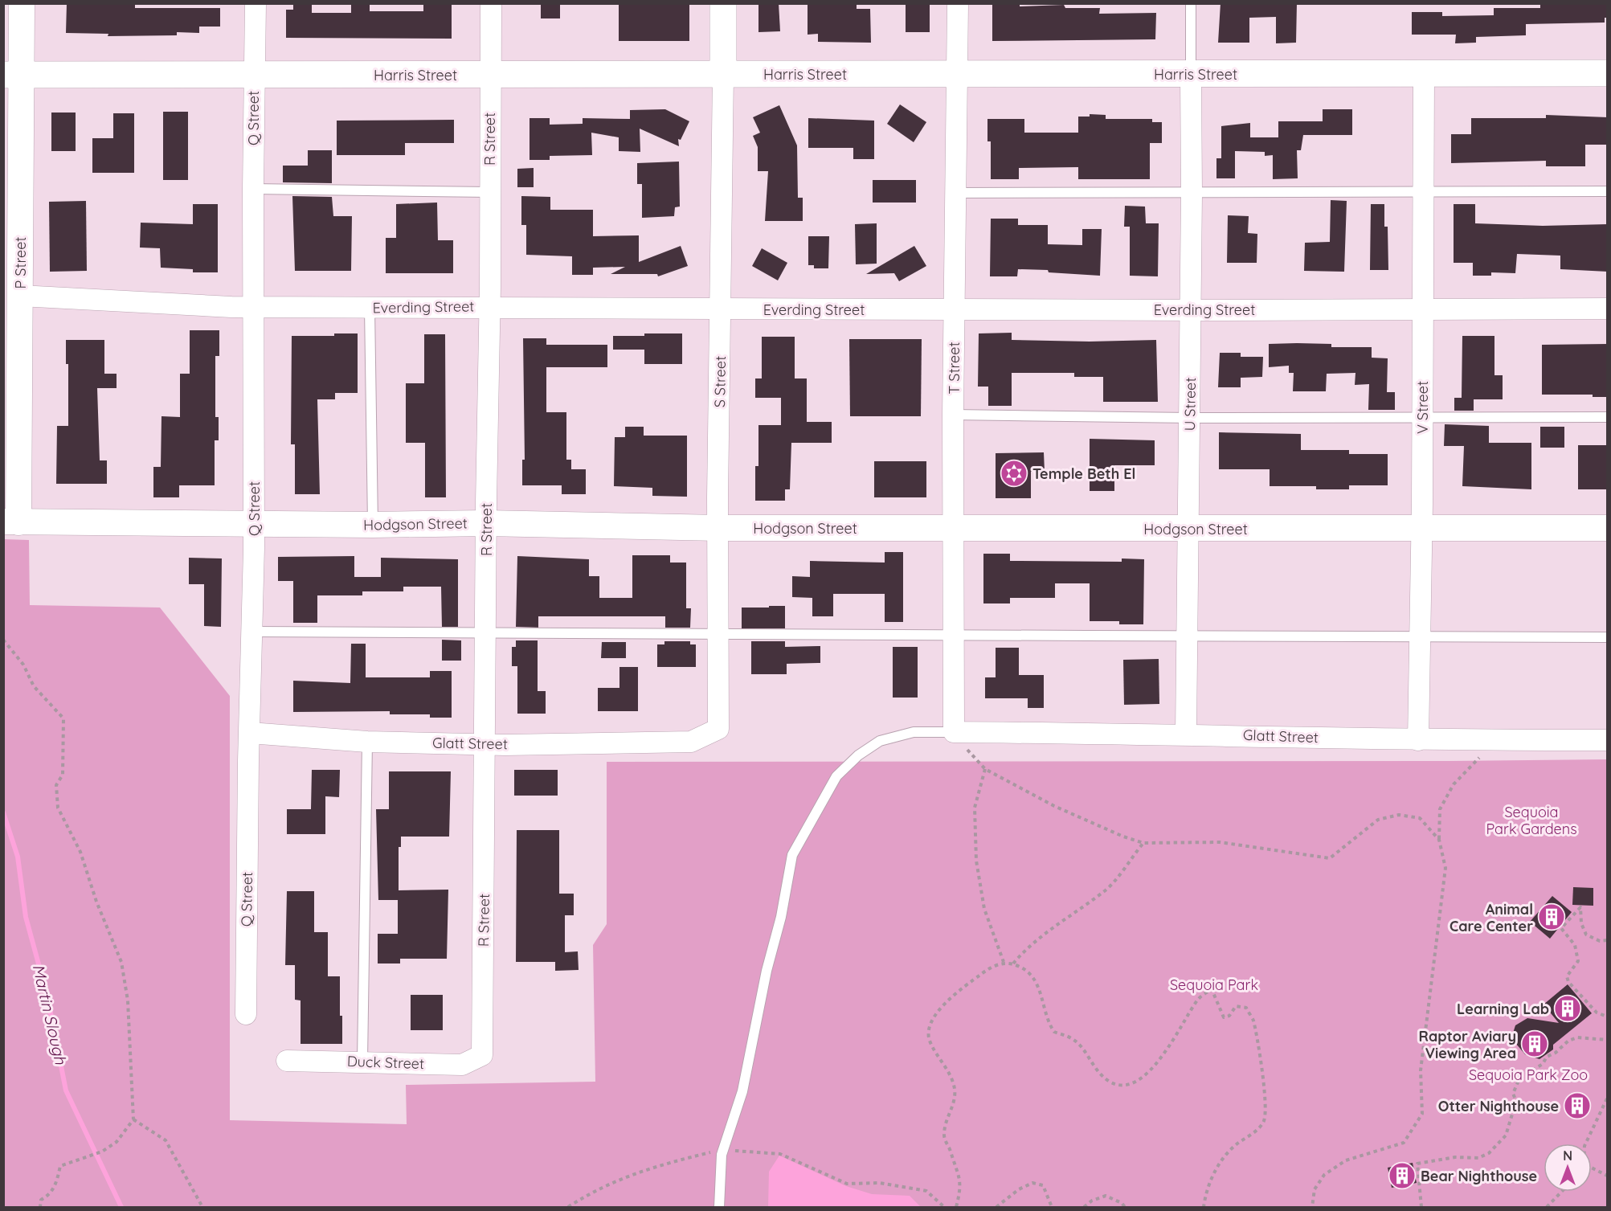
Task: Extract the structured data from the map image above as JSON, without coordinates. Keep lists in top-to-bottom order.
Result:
{
  "streets": {
    "main road": ["Harris Street", "S Street"],
    "street": [
      "Q Street",
      "R Street",
      "P Street",
      "Everding Street",
      "T Street",
      "U Street",
      "V Street",
      "Hodgson Street",
      "Glatt Street",
      "Duck Street"
    ]
  },
  "crossings": [
    ["Harris Street", "Q Street"],
    ["Harris Street", "R Street"],
    ["Harris Street", "P Street"],
    ["Harris Street", "T Street"],
    ["Harris Street", "S Street"],
    ["Harris Street", "U Street"],
    ["Harris Street", "V Street"],
    ["Q Street", "Everding Street"],
    ["Q Street", "Hodgson Street"],
    ["Q Street", "Glatt Street"],
    ["R Street", "Everding Street"],
    ["R Street", "Hodgson Street"],
    ["R Street", "Glatt Street"],
    ["R Street", "Duck Street"],
    ["P Street", "Everding Street"],
    ["P Street", "Hodgson Street"],
    ["Everding Street", "T Street"],
    ["Everding Street", "S Street"],
    ["Everding Street", "U Street"],
    ["Everding Street", "V Street"],
    ["T Street", "Hodgson Street"],
    ["T Street", "Glatt Street"],
    ["S Street", "Hodgson Street"],
    ["S Street", "Glatt Street"],
    ["U Street", "Hodgson Street"],
    ["U Street", "Glatt Street"],
    ["V Street", "Hodgson Street"],
    ["V Street", "Glatt Street"]
  ],
  "water": ["Martin Slough"],
  "parks": ["Sequoia Park Gardens", "Sequoia Park", "Sequoia Park Zoo"],
  "places": {
    "synagogue": ["Temple Beth El"],
    "building": [
      "Animal Care Center",
      "Learning Lab",
      "Raptor Aviary Viewing Area",
      "Otter Nighthouse",
      "Bear Nighthouse"
    ]
  },
  "north": "top"
}
